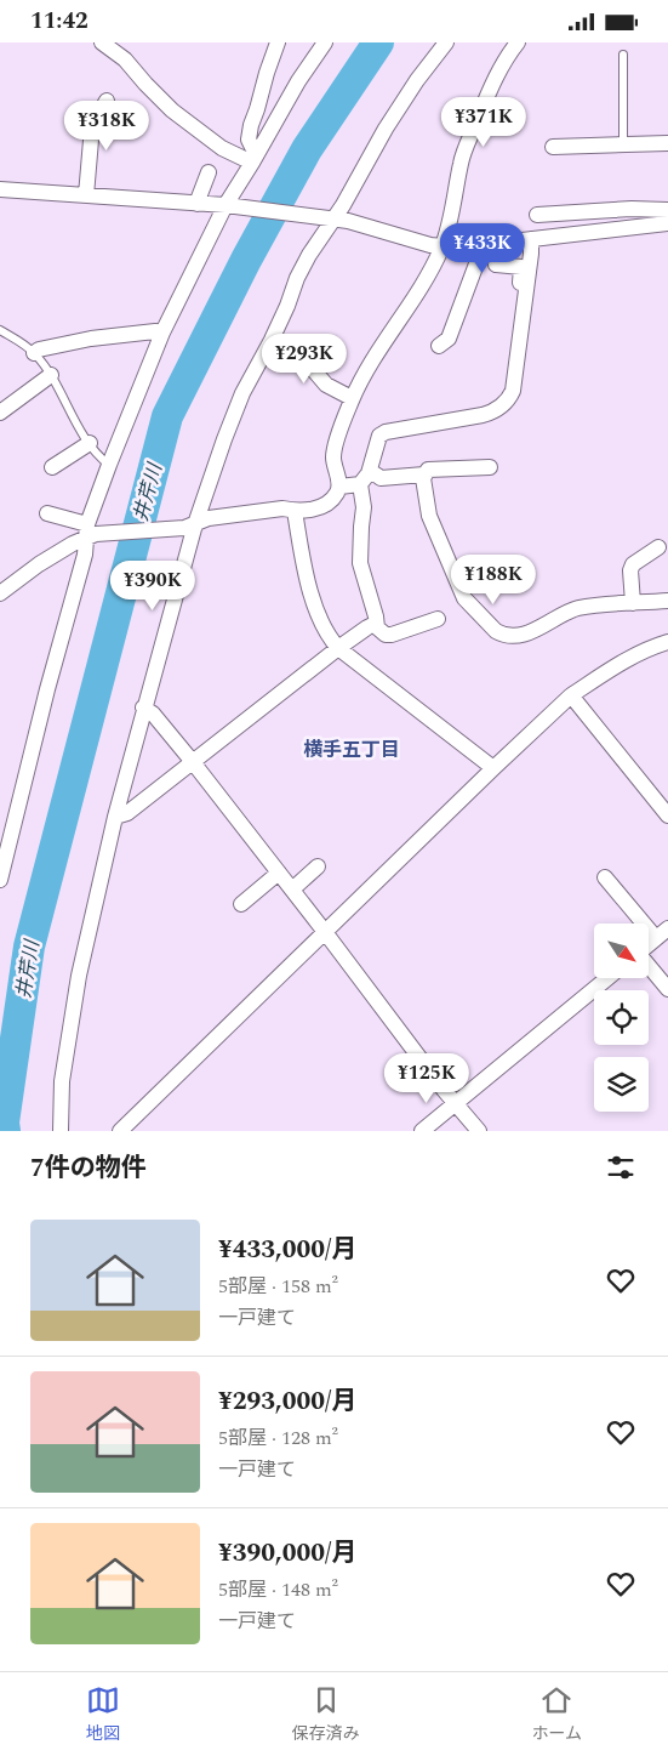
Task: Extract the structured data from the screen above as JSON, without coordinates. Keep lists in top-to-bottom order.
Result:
{
  "districts": ["横手五丁目"],
  "water": ["井芹川"],
  "north": "bottom right",
  "page": {
    "status": "11:42",
    "price": [
      "¥371K",
      "¥318K",
      "¥433K",
      "¥293K",
      "¥188K",
      "¥390K",
      "¥125K"
    ],
    "heading": "7件の物件",
    "list": [
      {
        "name": "¥433,000/月",
        "note": "5部屋 · 158 m² · 一戸建て"
      },
      {
        "name": "¥293,000/月",
        "note": "5部屋 · 128 m² · 一戸建て"
      },
      {
        "name": "¥390,000/月",
        "note": "5部屋 · 148 m² · 一戸建て"
      }
    ],
    "tabs": ["地図", "保存済み", "ホーム"]
  }
}
